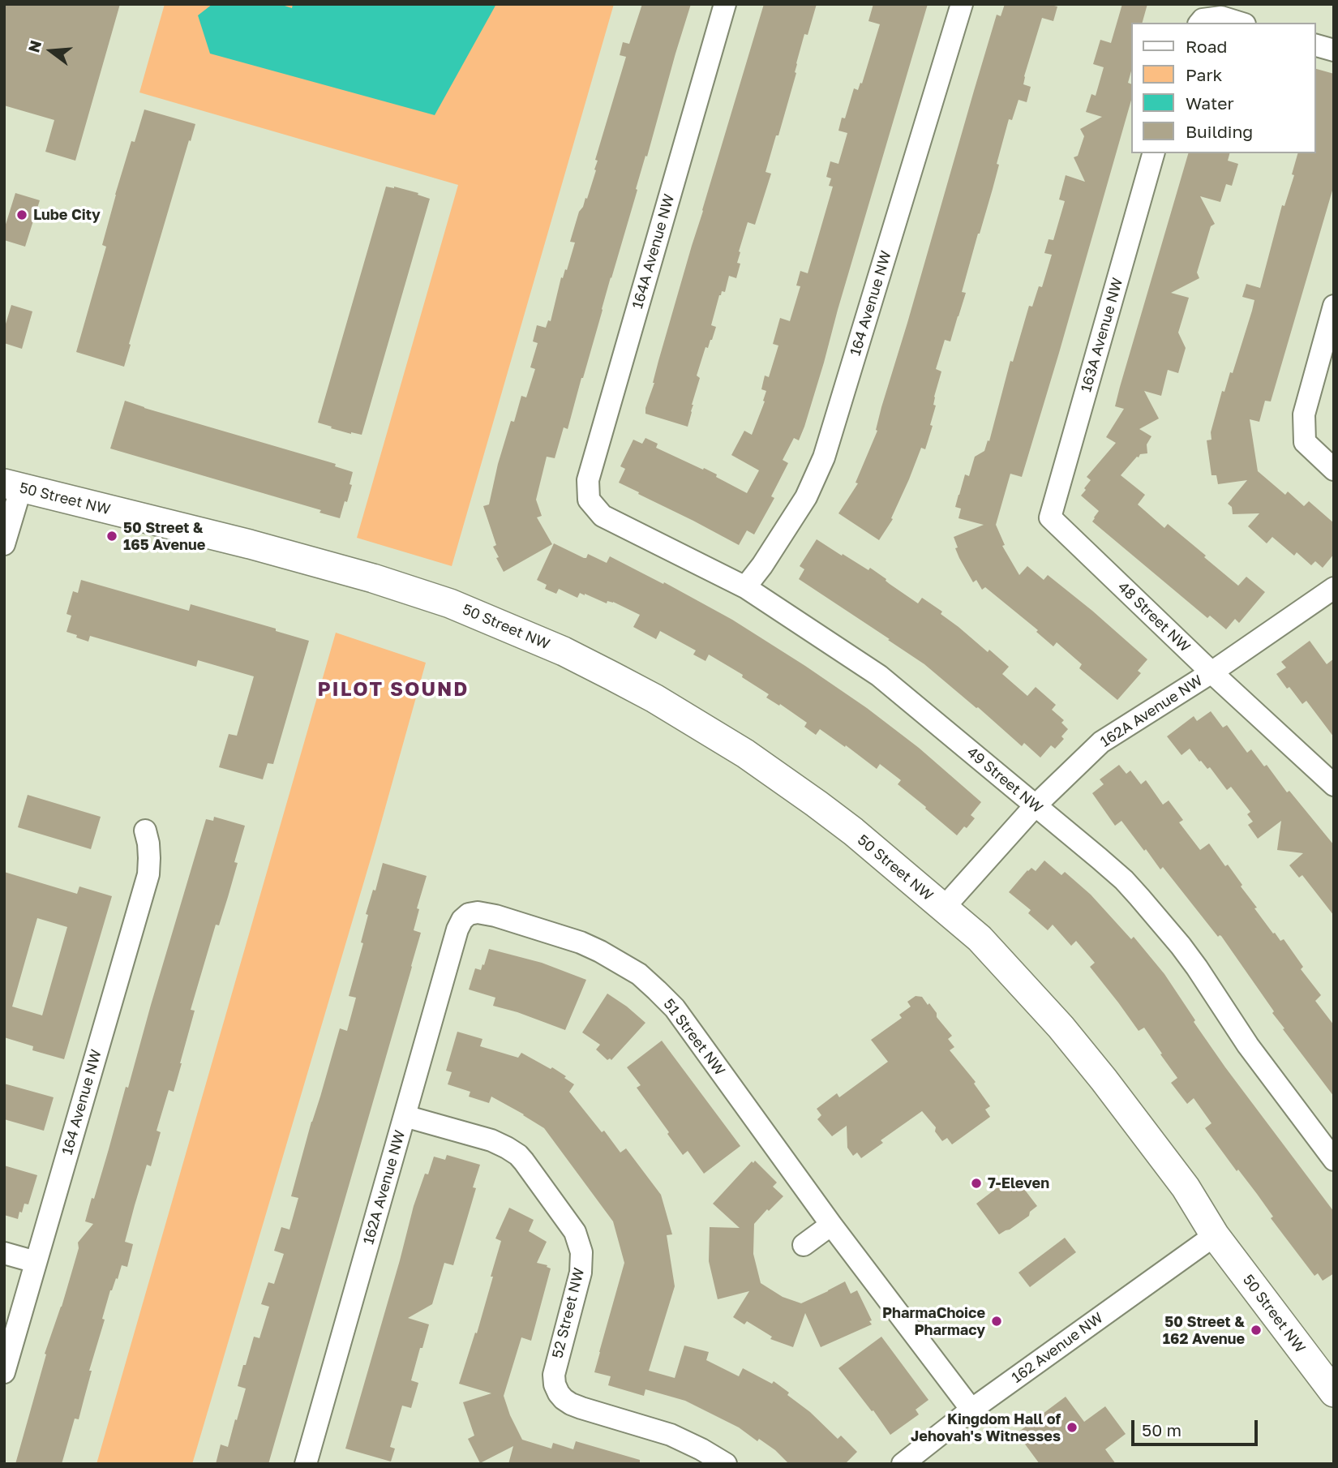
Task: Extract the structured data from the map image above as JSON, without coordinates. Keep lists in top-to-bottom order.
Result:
{
  "streets": {
    "main road": ["50 Street NW"],
    "street": [
      "164A Avenue NW",
      "164 Avenue NW",
      "163A Avenue NW",
      "48 Street NW",
      "162A Avenue NW",
      "49 Street NW",
      "51 Street NW",
      "52 Street NW",
      "162 Avenue NW"
    ]
  },
  "crossings": [
    ["164A Avenue NW", "49 Street NW"],
    ["164 Avenue NW", "49 Street NW"],
    ["163A Avenue NW", "48 Street NW"],
    ["50 Street NW", "162A Avenue NW"],
    ["50 Street NW", "162 Avenue NW"],
    ["48 Street NW", "162A Avenue NW"],
    ["162A Avenue NW", "49 Street NW"],
    ["162A Avenue NW", "51 Street NW"],
    ["162A Avenue NW", "52 Street NW"],
    ["51 Street NW", "162 Avenue NW"]
  ],
  "districts": ["PILOT SOUND"],
  "places": [
    "Lube City",
    "50 Street & 165 Avenue",
    "7-Eleven",
    "PharmaChoice Pharmacy",
    "50 Street & 162 Avenue",
    "Kingdom Hall of Jehovah's Witnesses"
  ],
  "legend": [
    "Road",
    "Park",
    "Water",
    "Building"
  ],
  "scale_bar": "50 m",
  "north": "left"
}
